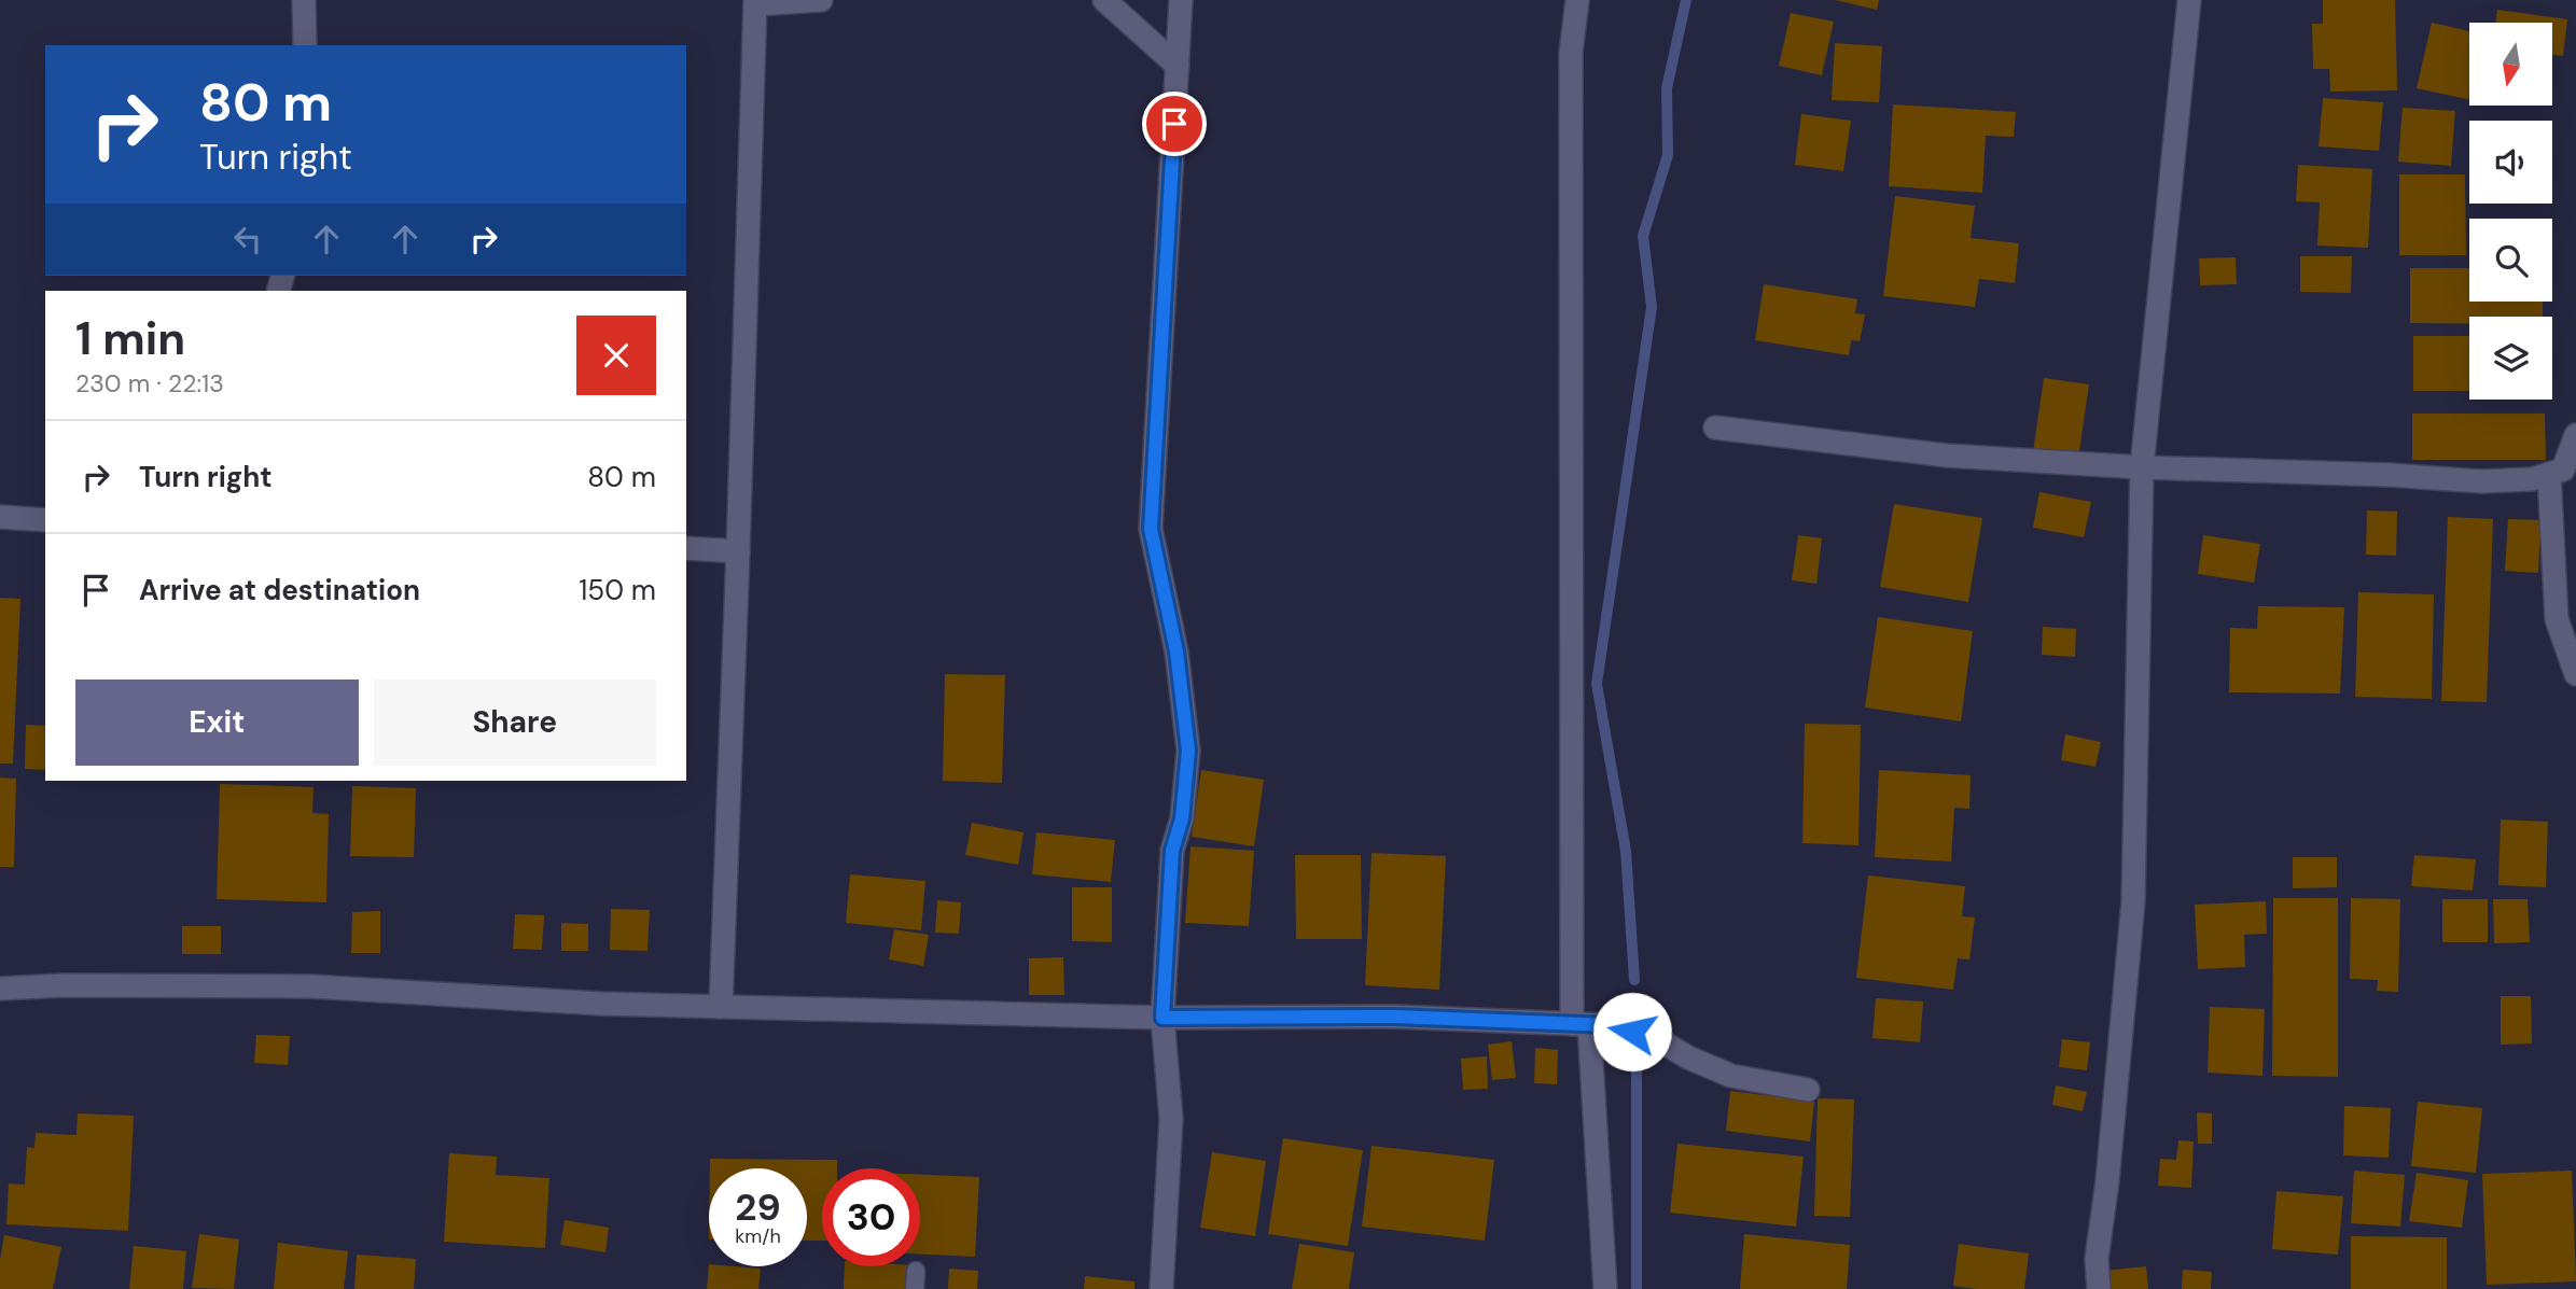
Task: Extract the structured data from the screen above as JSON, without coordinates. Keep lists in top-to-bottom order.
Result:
{
  "north": "bottom",
  "page": {
    "turn": ["80 m", "Turn right"],
    "heading": ["1 min", "230 m · 22:13"],
    "list": [
      {
        "name": "Turn right",
        "value": "80 m"
      },
      {
        "name": "Arrive at destination",
        "value": "150 m"
      }
    ],
    "buttons": ["Exit", "Share"],
    "speed": "29 km/h",
    "limit": "30"
  }
}
